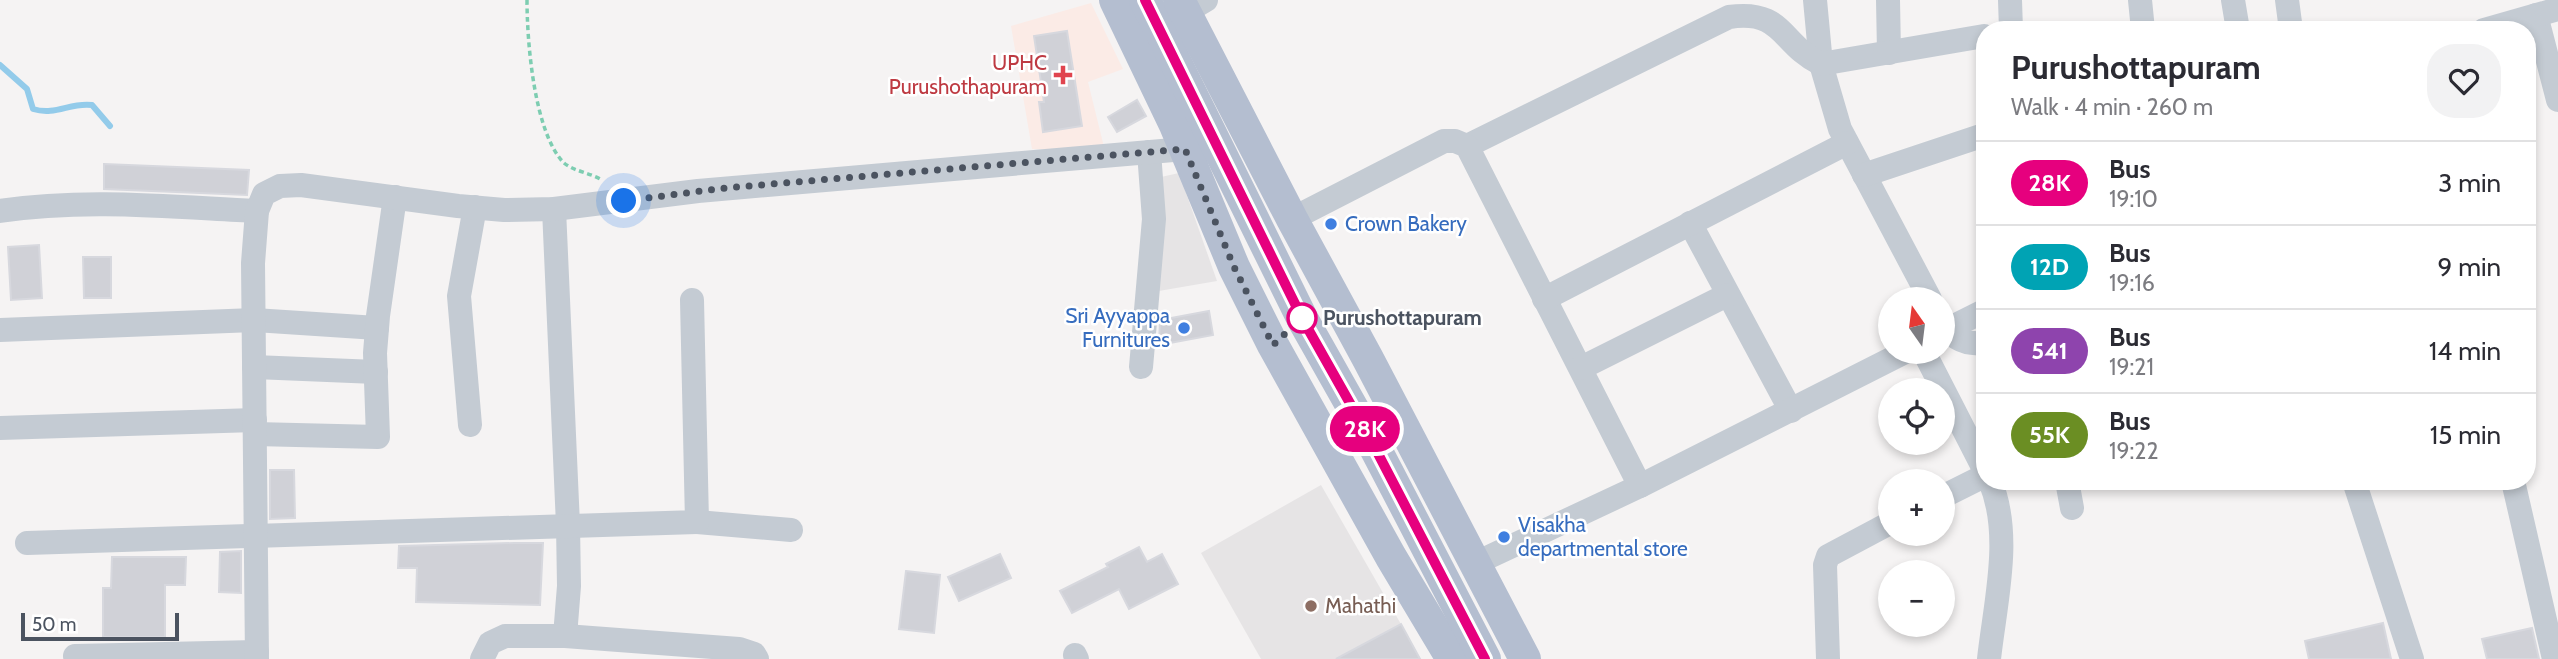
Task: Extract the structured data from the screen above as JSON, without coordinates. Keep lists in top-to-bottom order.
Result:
{
  "places": {
    "health": ["UPHC Purushothapuram"],
    "other": [
      "Crown Bakery",
      "Purushottapuram",
      "Sri Ayyappa Furnitures",
      "Visakha departmental store",
      "Mahathi"
    ]
  },
  "lines": ["bus line 28K"],
  "scale_bar": "50 m",
  "north": "top",
  "page": {
    "on_map": "28K",
    "heading": ["Purushottapuram", "Walk · 4 min · 260 m"],
    "list": [
      {
        "mark": "28K",
        "name": "Bus",
        "note": "19:10",
        "value": "3 min"
      },
      {
        "mark": "12D",
        "name": "Bus",
        "note": "19:16",
        "value": "9 min"
      },
      {
        "mark": "541",
        "name": "Bus",
        "note": "19:21",
        "value": "14 min"
      },
      {
        "mark": "55K",
        "name": "Bus",
        "note": "19:22",
        "value": "15 min"
      }
    ],
    "map_buttons": ["+", "−"],
    "scale": "50 m"
  }
}
